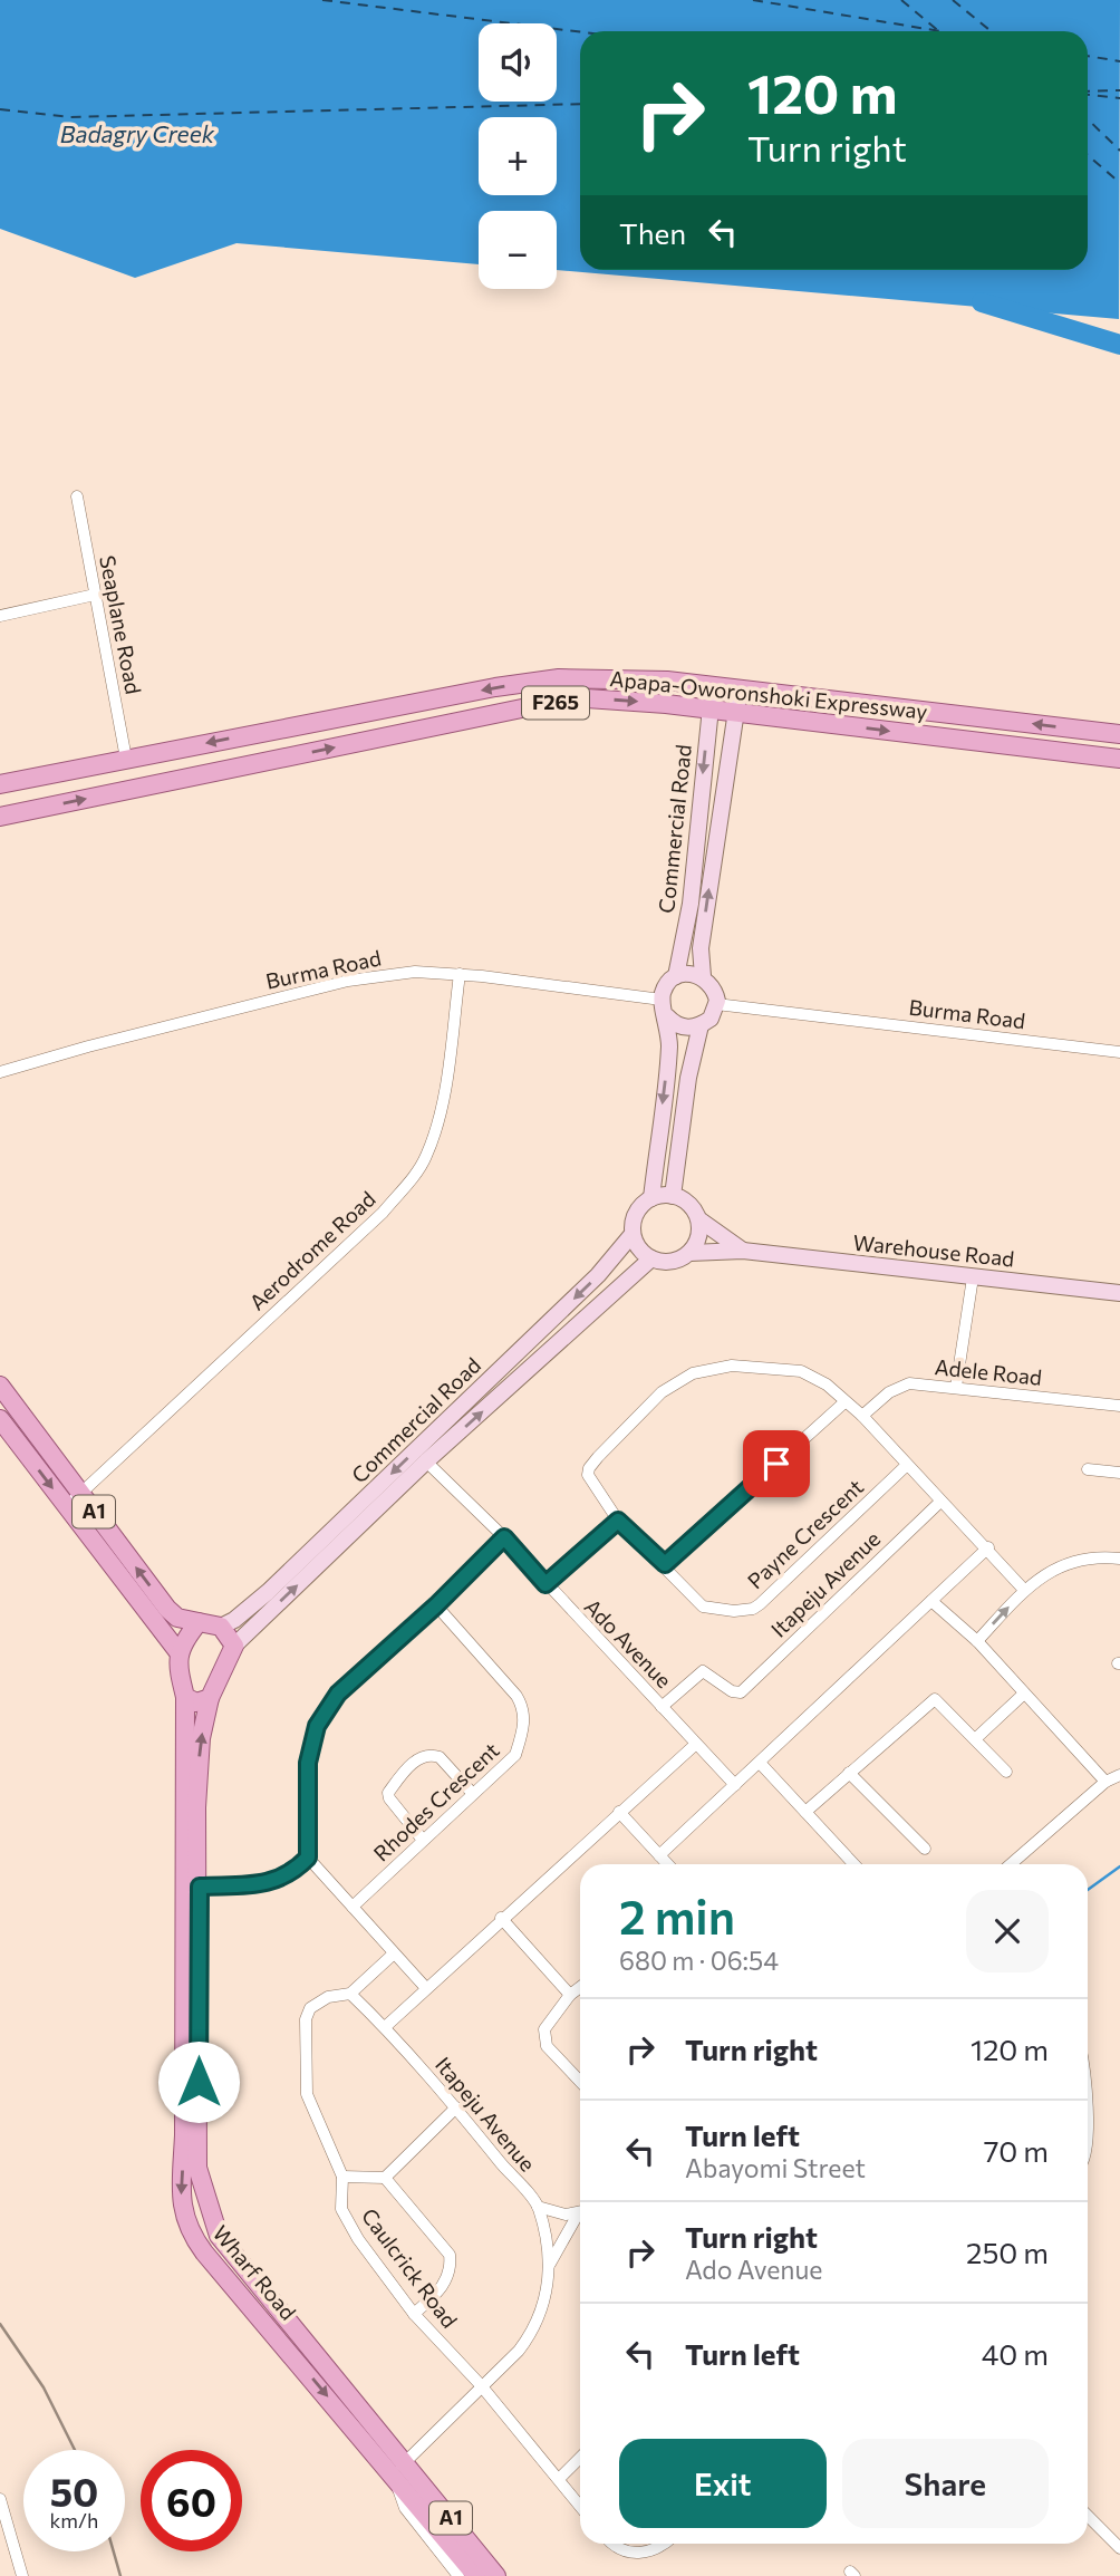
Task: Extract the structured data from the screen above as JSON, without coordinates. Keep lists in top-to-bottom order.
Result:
{
  "streets": {
    "main road": [
      "Apapa-Oworonshoki Expressway",
      "F265",
      "Commercial Road",
      "Warehouse Road",
      "A1",
      "Wharf Road"
    ],
    "street": [
      "Seaplane Road",
      "Burma Road",
      "Aerodrome Road",
      "Adele Road",
      "Payne Crescent",
      "Itapeju Avenue",
      "Ado Avenue",
      "Rhodes Crescent",
      "Caulcrick Road"
    ]
  },
  "crossings": [
    ["Seaplane Road", "Apapa-Oworonshoki Expressway"],
    ["Apapa-Oworonshoki Expressway", "Commercial Road"],
    ["Commercial Road", "Burma Road"],
    ["Commercial Road", "Warehouse Road"],
    ["Commercial Road", "Ado Avenue"],
    ["Commercial Road", "Wharf Road"],
    ["Burma Road", "Aerodrome Road"],
    ["Aerodrome Road", "A1"],
    ["A1", "Wharf Road"],
    ["Itapeju Avenue", "Ado Avenue"],
    ["Itapeju Avenue", "Caulcrick Road"],
    ["Itapeju Avenue", "Wharf Road"]
  ],
  "water": ["Badagry Creek"],
  "page": {
    "map_buttons": ["+", "−"],
    "turn": ["120 m", "Turn right"],
    "then": "Then",
    "heading": ["2 min", "680 m · 06:54"],
    "list": [
      {
        "name": "Turn right",
        "value": "120 m"
      },
      {
        "name": "Turn left",
        "note": "Abayomi Street",
        "value": "70 m"
      },
      {
        "name": "Turn right",
        "note": "Ado Avenue",
        "value": "250 m"
      },
      {
        "name": "Turn left",
        "value": "40 m"
      }
    ],
    "buttons": ["Exit", "Share"],
    "speed": "50 km/h",
    "limit": "60"
  }
}
